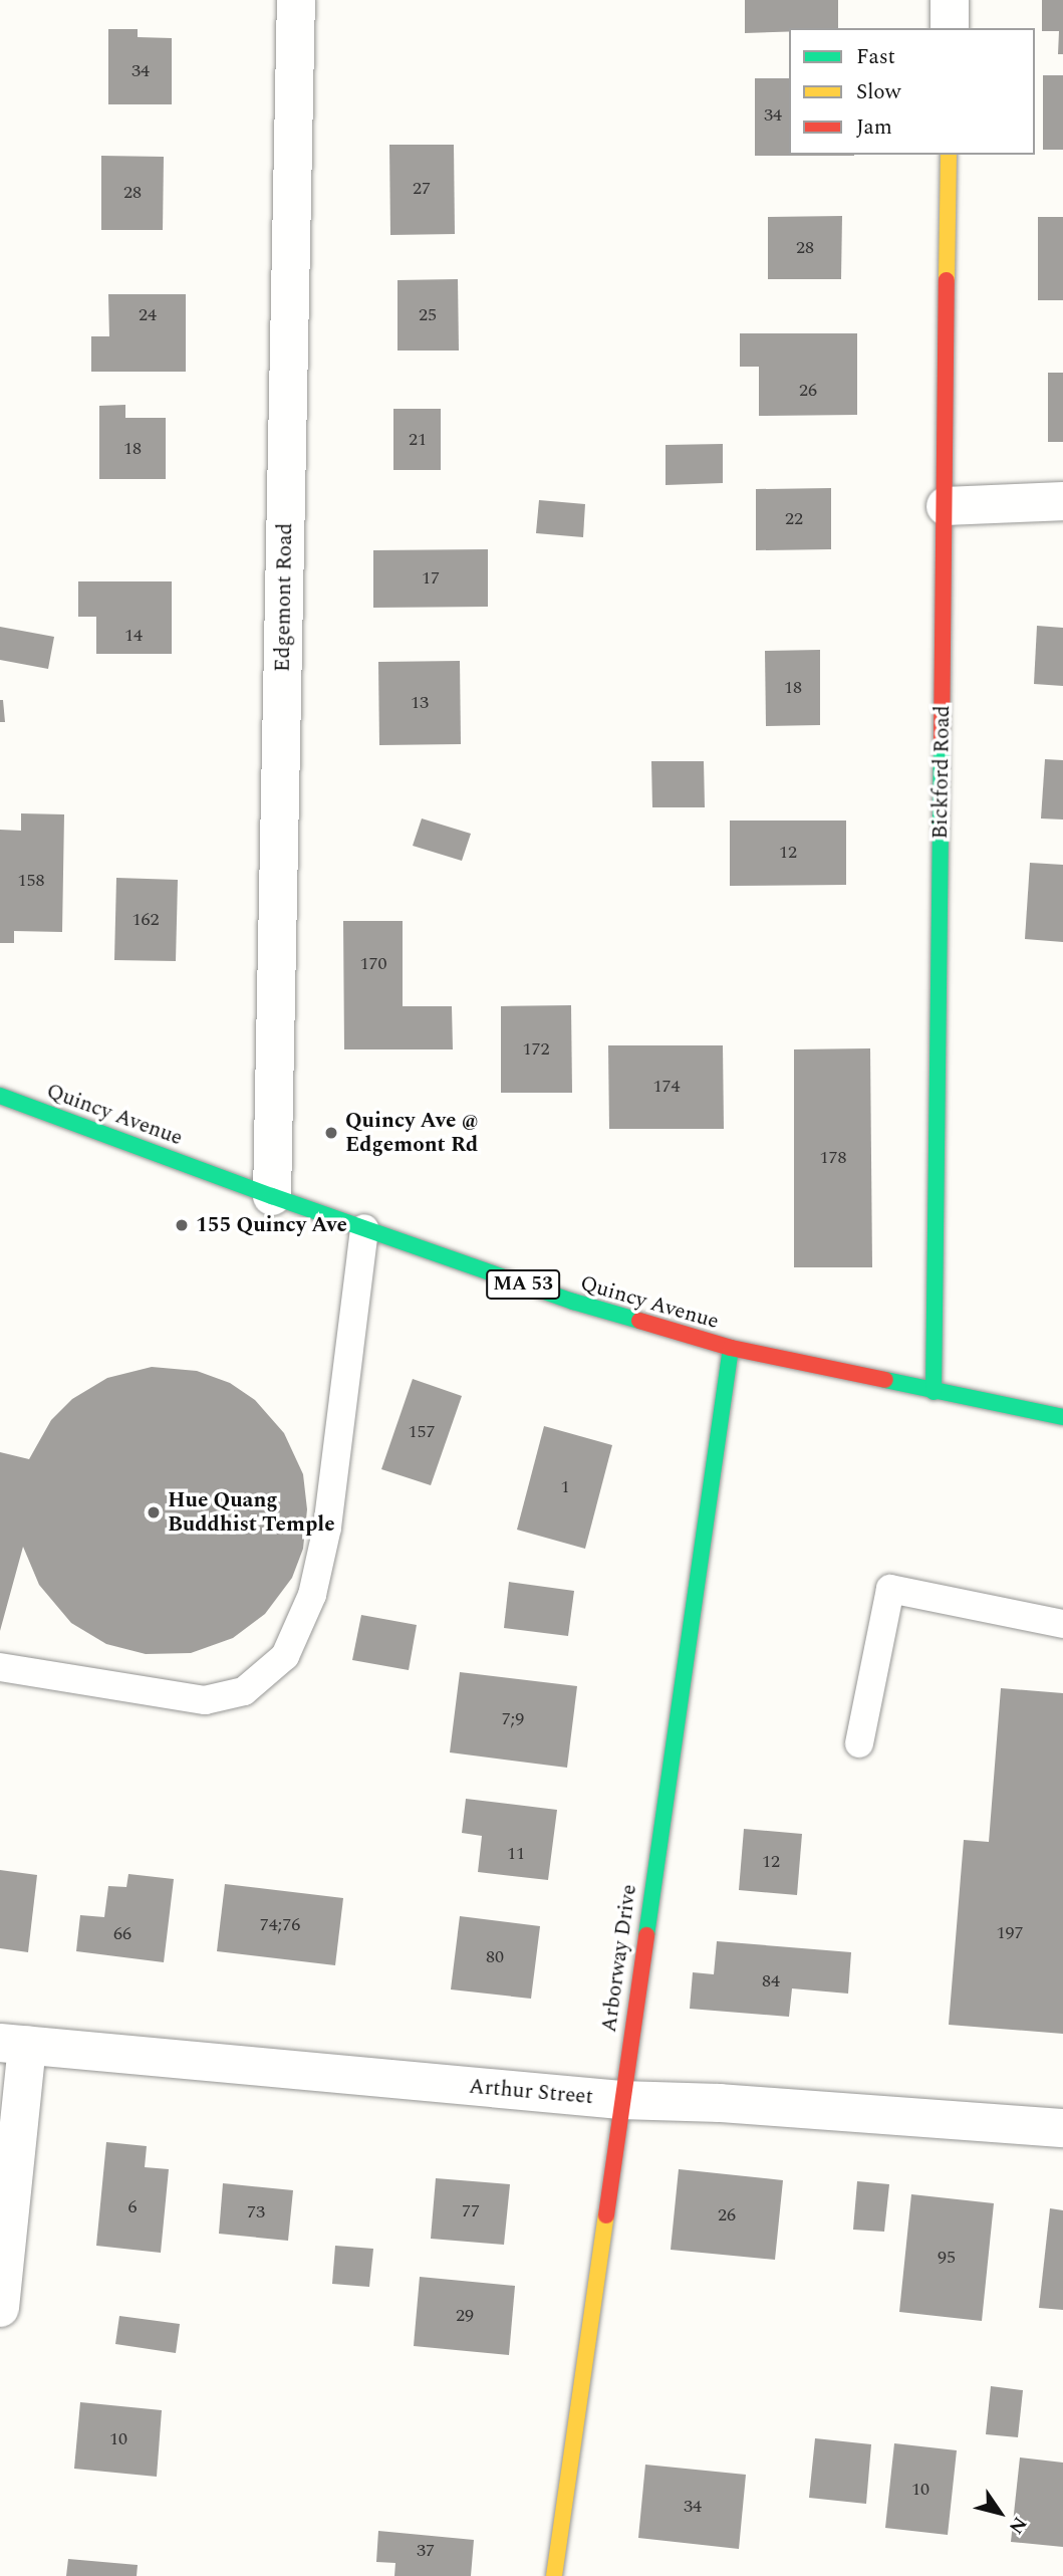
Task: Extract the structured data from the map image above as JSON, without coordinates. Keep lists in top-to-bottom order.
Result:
{
  "streets": {
    "street": [
      "Edgemont Road",
      "Bickford Road",
      "Quincy Avenue",
      "MA 53",
      "Arborway Drive",
      "Arthur Street"
    ]
  },
  "crossings": [
    ["Edgemont Road", "Quincy Avenue"],
    ["Bickford Road", "Quincy Avenue"],
    ["Quincy Avenue", "Arborway Drive"],
    ["Arborway Drive", "Arthur Street"]
  ],
  "places": ["Quincy Ave @ Edgemont Rd", "155 Quincy Ave", "Hue Quang Buddhist Temple"],
  "house_numbers": [
    "34",
    "34",
    "27",
    "28",
    "28",
    "24",
    "25",
    "26",
    "21",
    "18",
    "22",
    "17",
    "14",
    "18",
    "13",
    "12",
    "158",
    "162",
    "170",
    "172",
    "174",
    "178",
    "157",
    "1",
    "7;9",
    "11",
    "12",
    "74;76",
    "197",
    "66",
    "80",
    "84",
    "6",
    "77",
    "73",
    "26",
    "95",
    "29",
    "10",
    "10",
    "34",
    "37"
  ],
  "legend": ["Fast", "Slow", "Jam"],
  "north": "bottom right"
}
